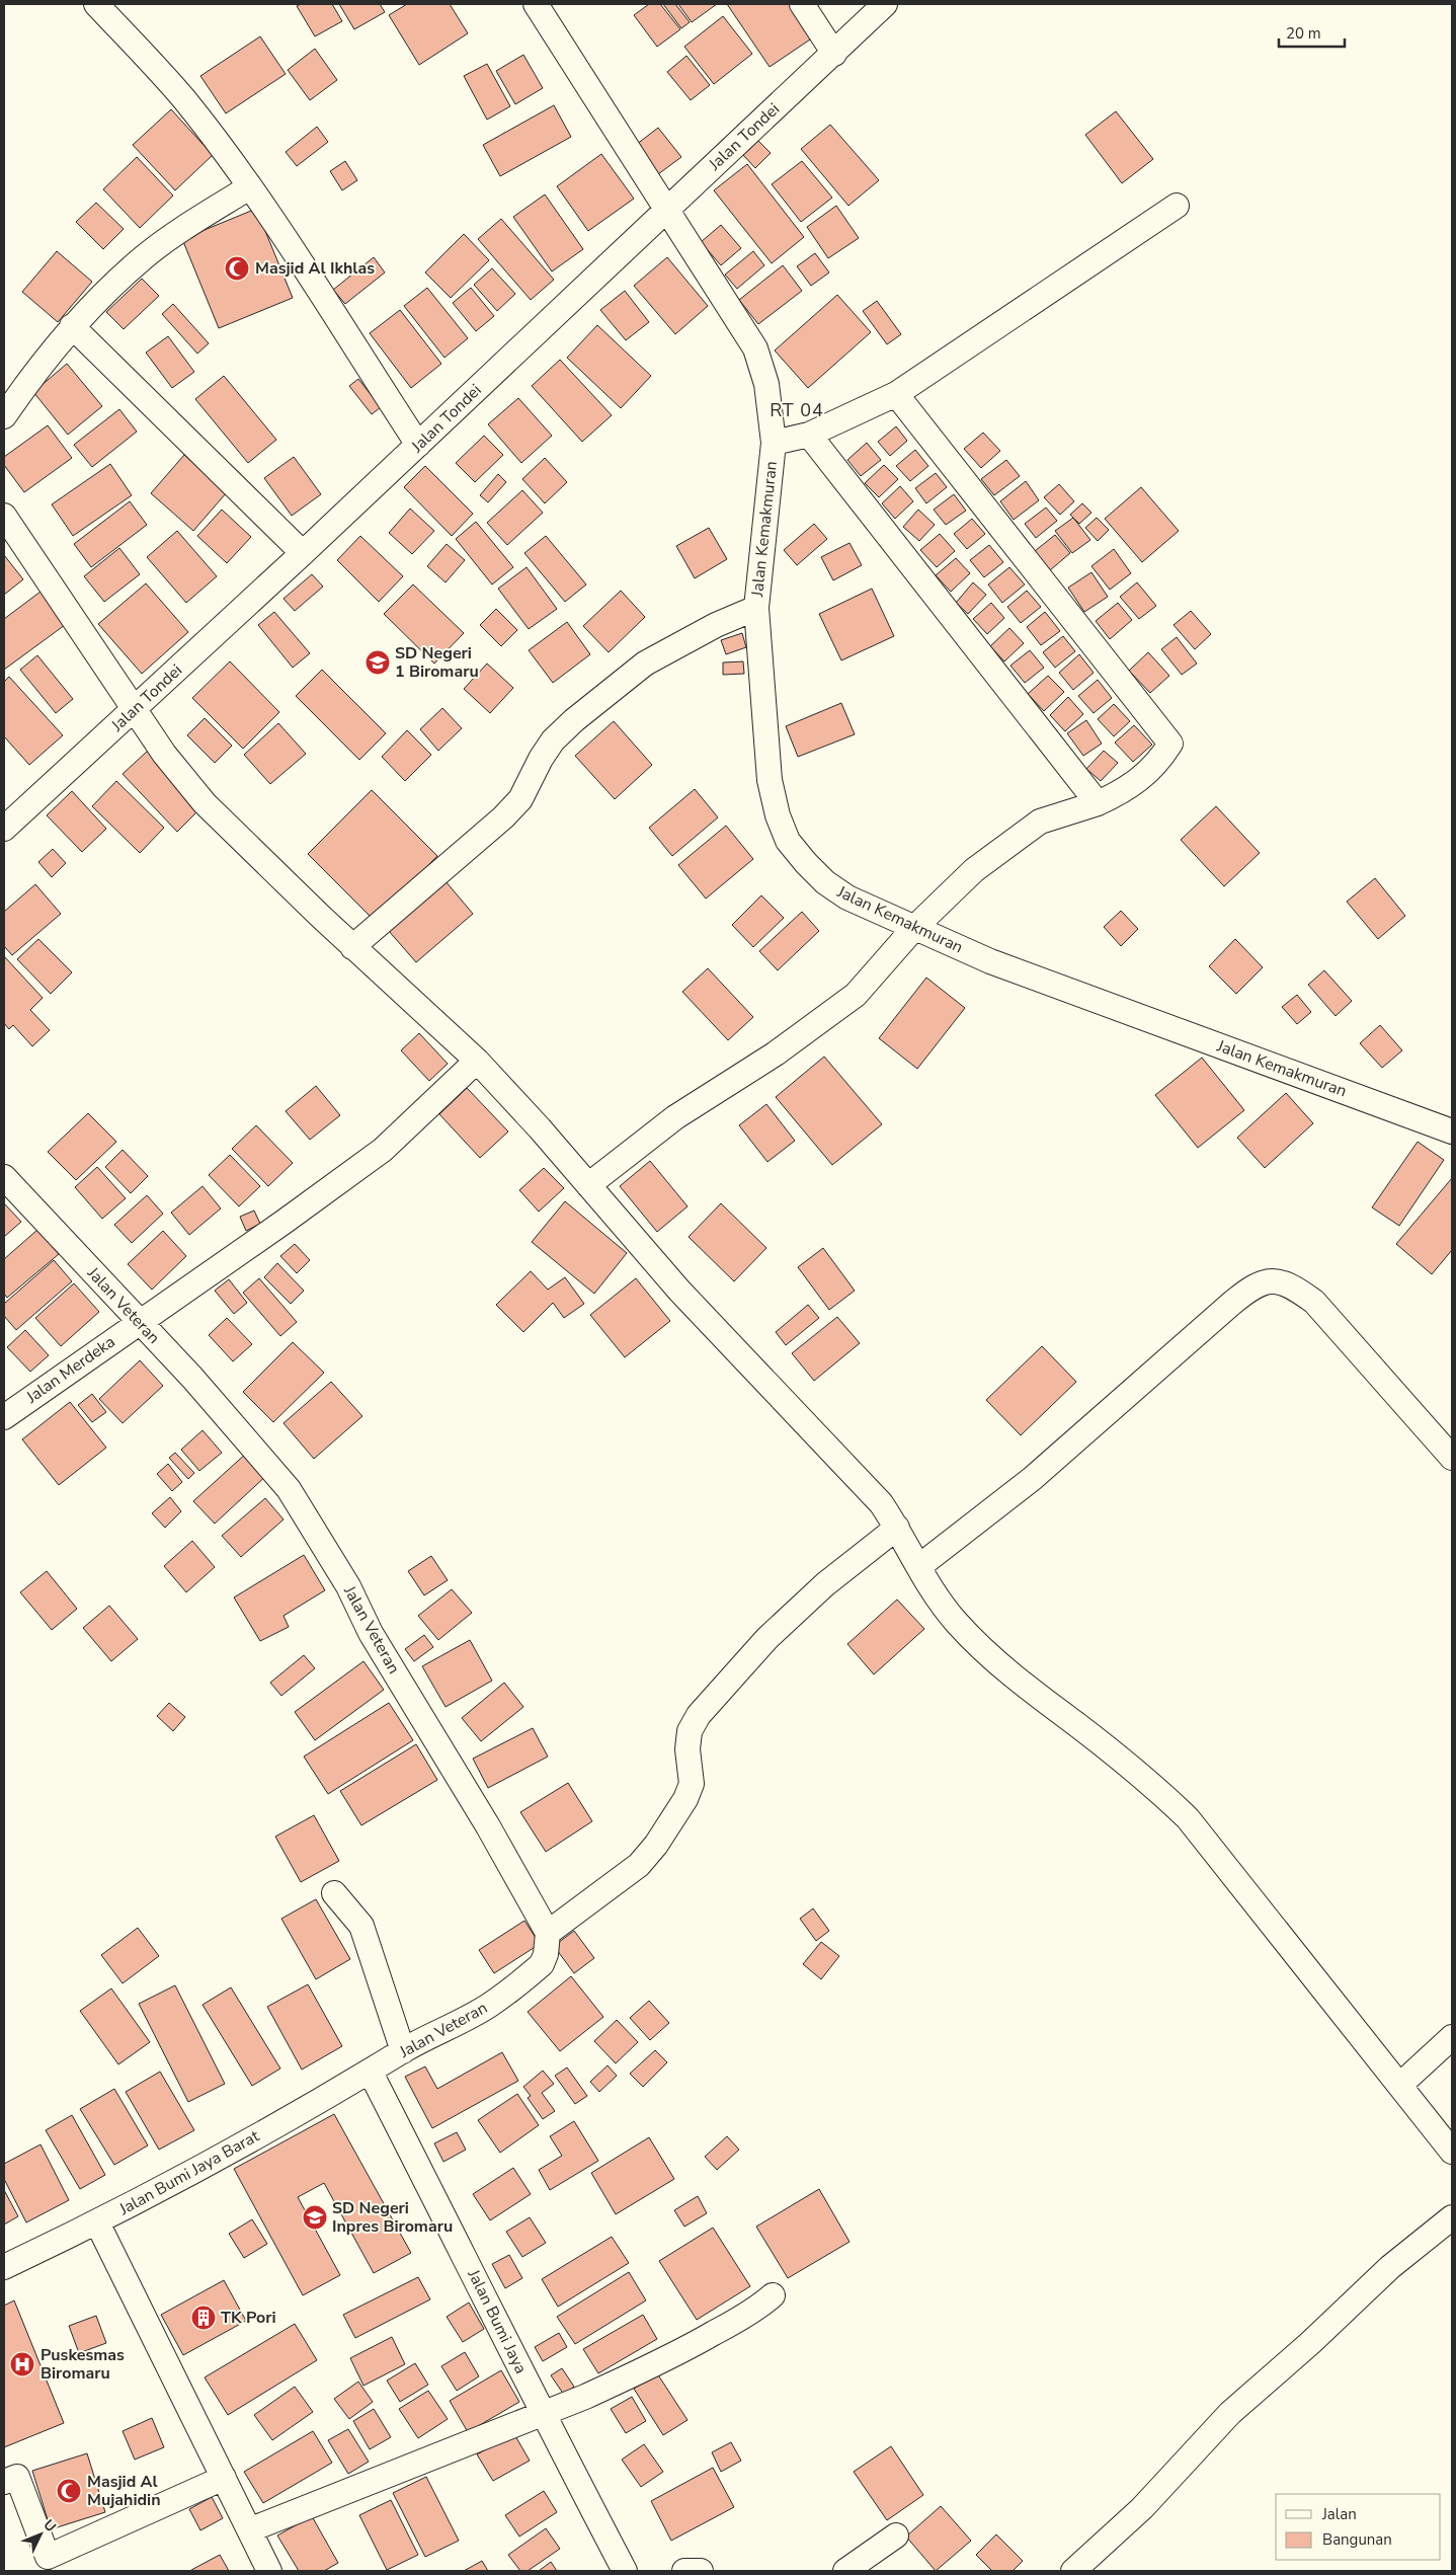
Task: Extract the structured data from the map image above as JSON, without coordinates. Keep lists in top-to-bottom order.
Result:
{
  "streets": {
    "street": [
      "Jalan Tondei",
      "Jalan Kemakmuran",
      "Jalan Veteran",
      "Jalan Merdeka",
      "Jalan Bumi Jaya Barat",
      "Jalan Bumi Jaya"
    ]
  },
  "crossings": [
    ["Jalan Tondei", "Jalan Kemakmuran"],
    ["Jalan Veteran", "Jalan Merdeka"],
    ["Jalan Veteran", "Jalan Bumi Jaya Barat"],
    ["Jalan Veteran", "Jalan Bumi Jaya"],
    ["Jalan Bumi Jaya Barat", "Jalan Bumi Jaya"]
  ],
  "districts": ["RT 04"],
  "places": {
    "mosque": ["Masjid Al Ikhlas", "Masjid Al Mujahidin"],
    "school or university": ["SD Negeri 1 Biromaru", "SD Negeri Inpres Biromaru"],
    "building": ["TK Pori"],
    "hospital": ["Puskesmas Biromaru"]
  },
  "legend": ["Jalan", "Bangunan"],
  "scale_bar": "20 m",
  "north": "top right"
}
